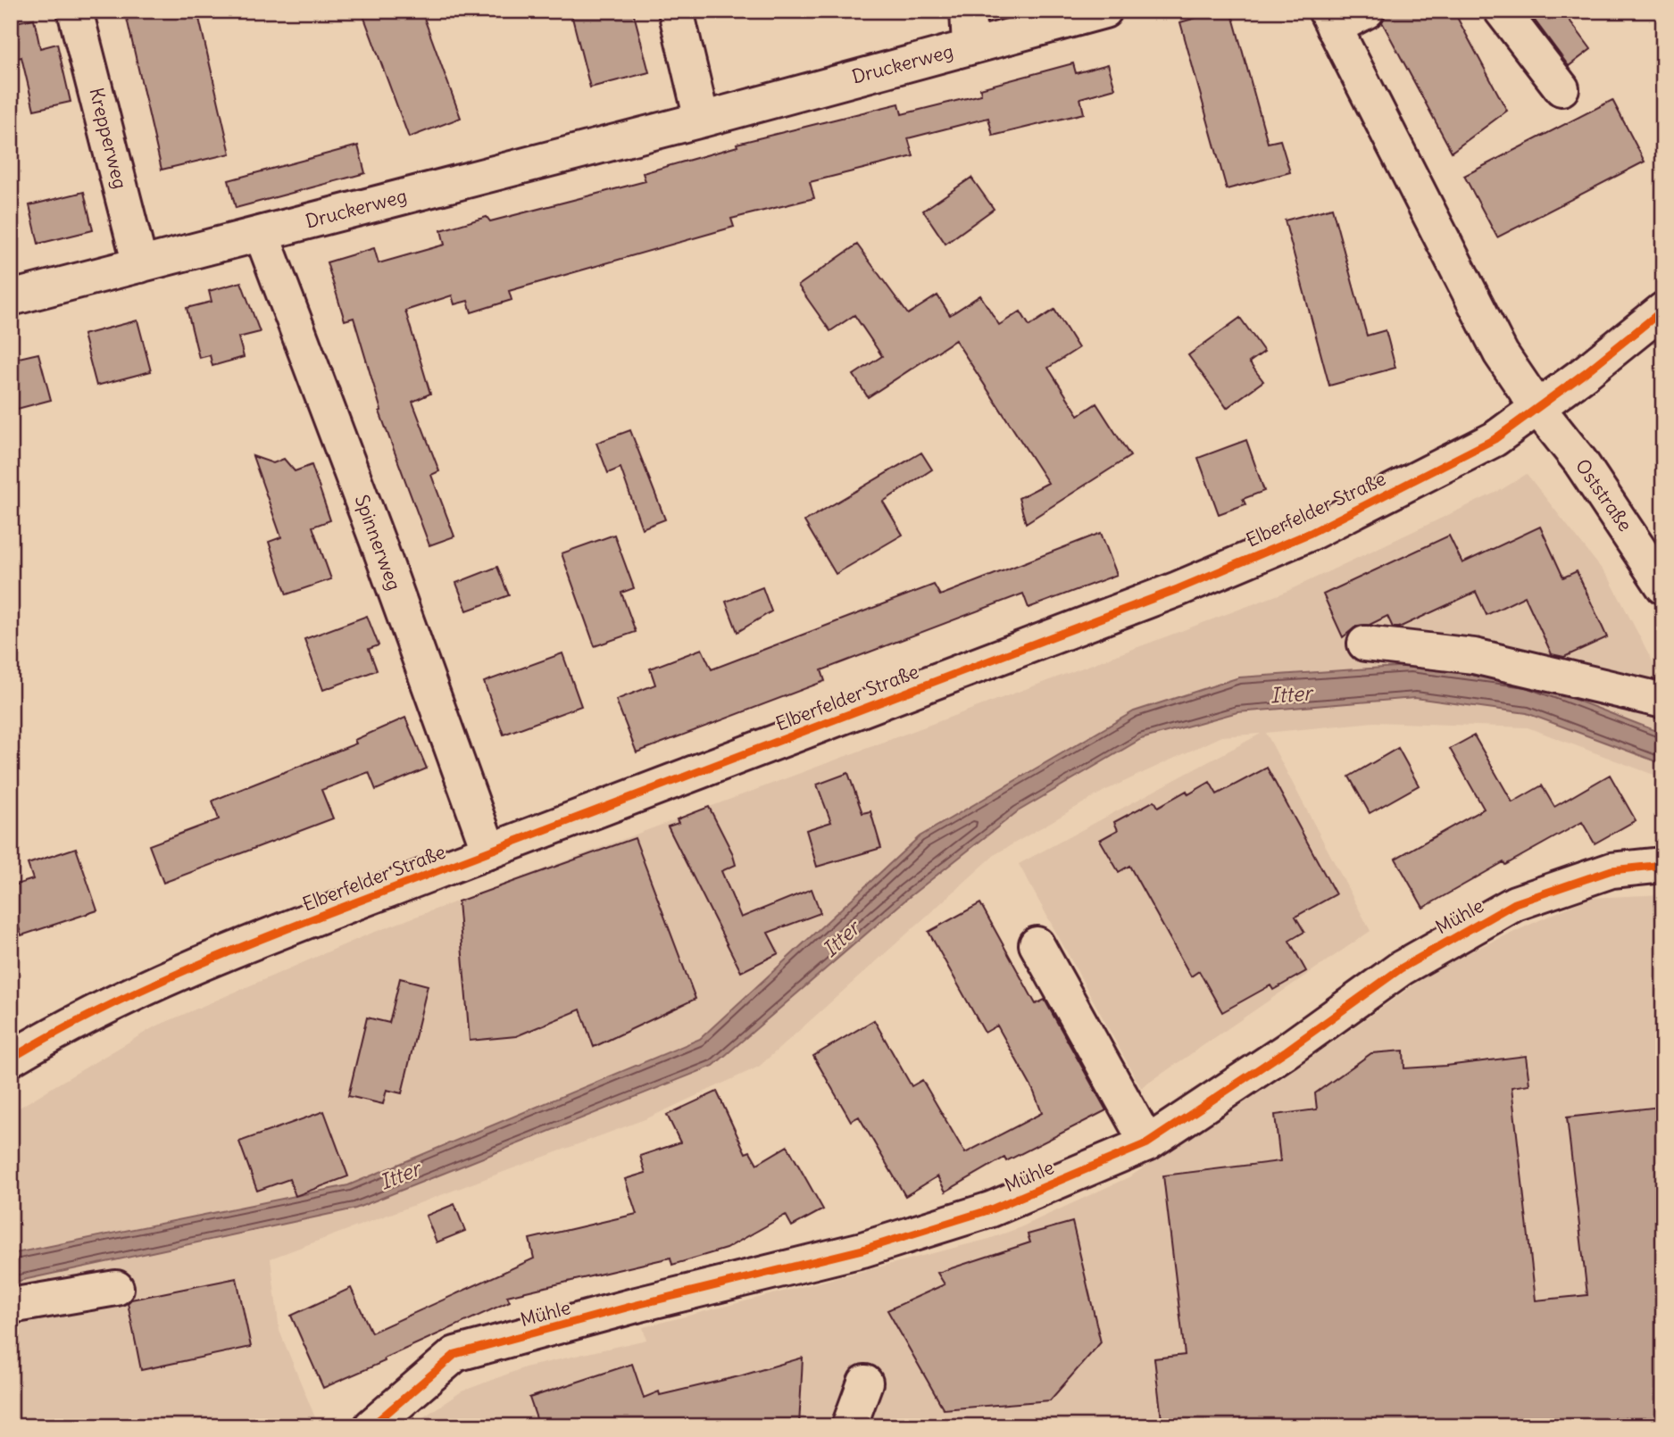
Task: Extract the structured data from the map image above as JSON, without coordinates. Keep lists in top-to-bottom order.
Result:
{
  "streets": {
    "street": [
      "Druckerweg",
      "Krepperweg",
      "Oststraße",
      "Elberfelder Straße",
      "Spinnerweg",
      "Mühle"
    ]
  },
  "crossings": [
    ["Druckerweg", "Krepperweg"],
    ["Druckerweg", "Spinnerweg"],
    ["Oststraße", "Elberfelder Straße"],
    ["Elberfelder Straße", "Spinnerweg"]
  ],
  "water": ["Itter"]
}
